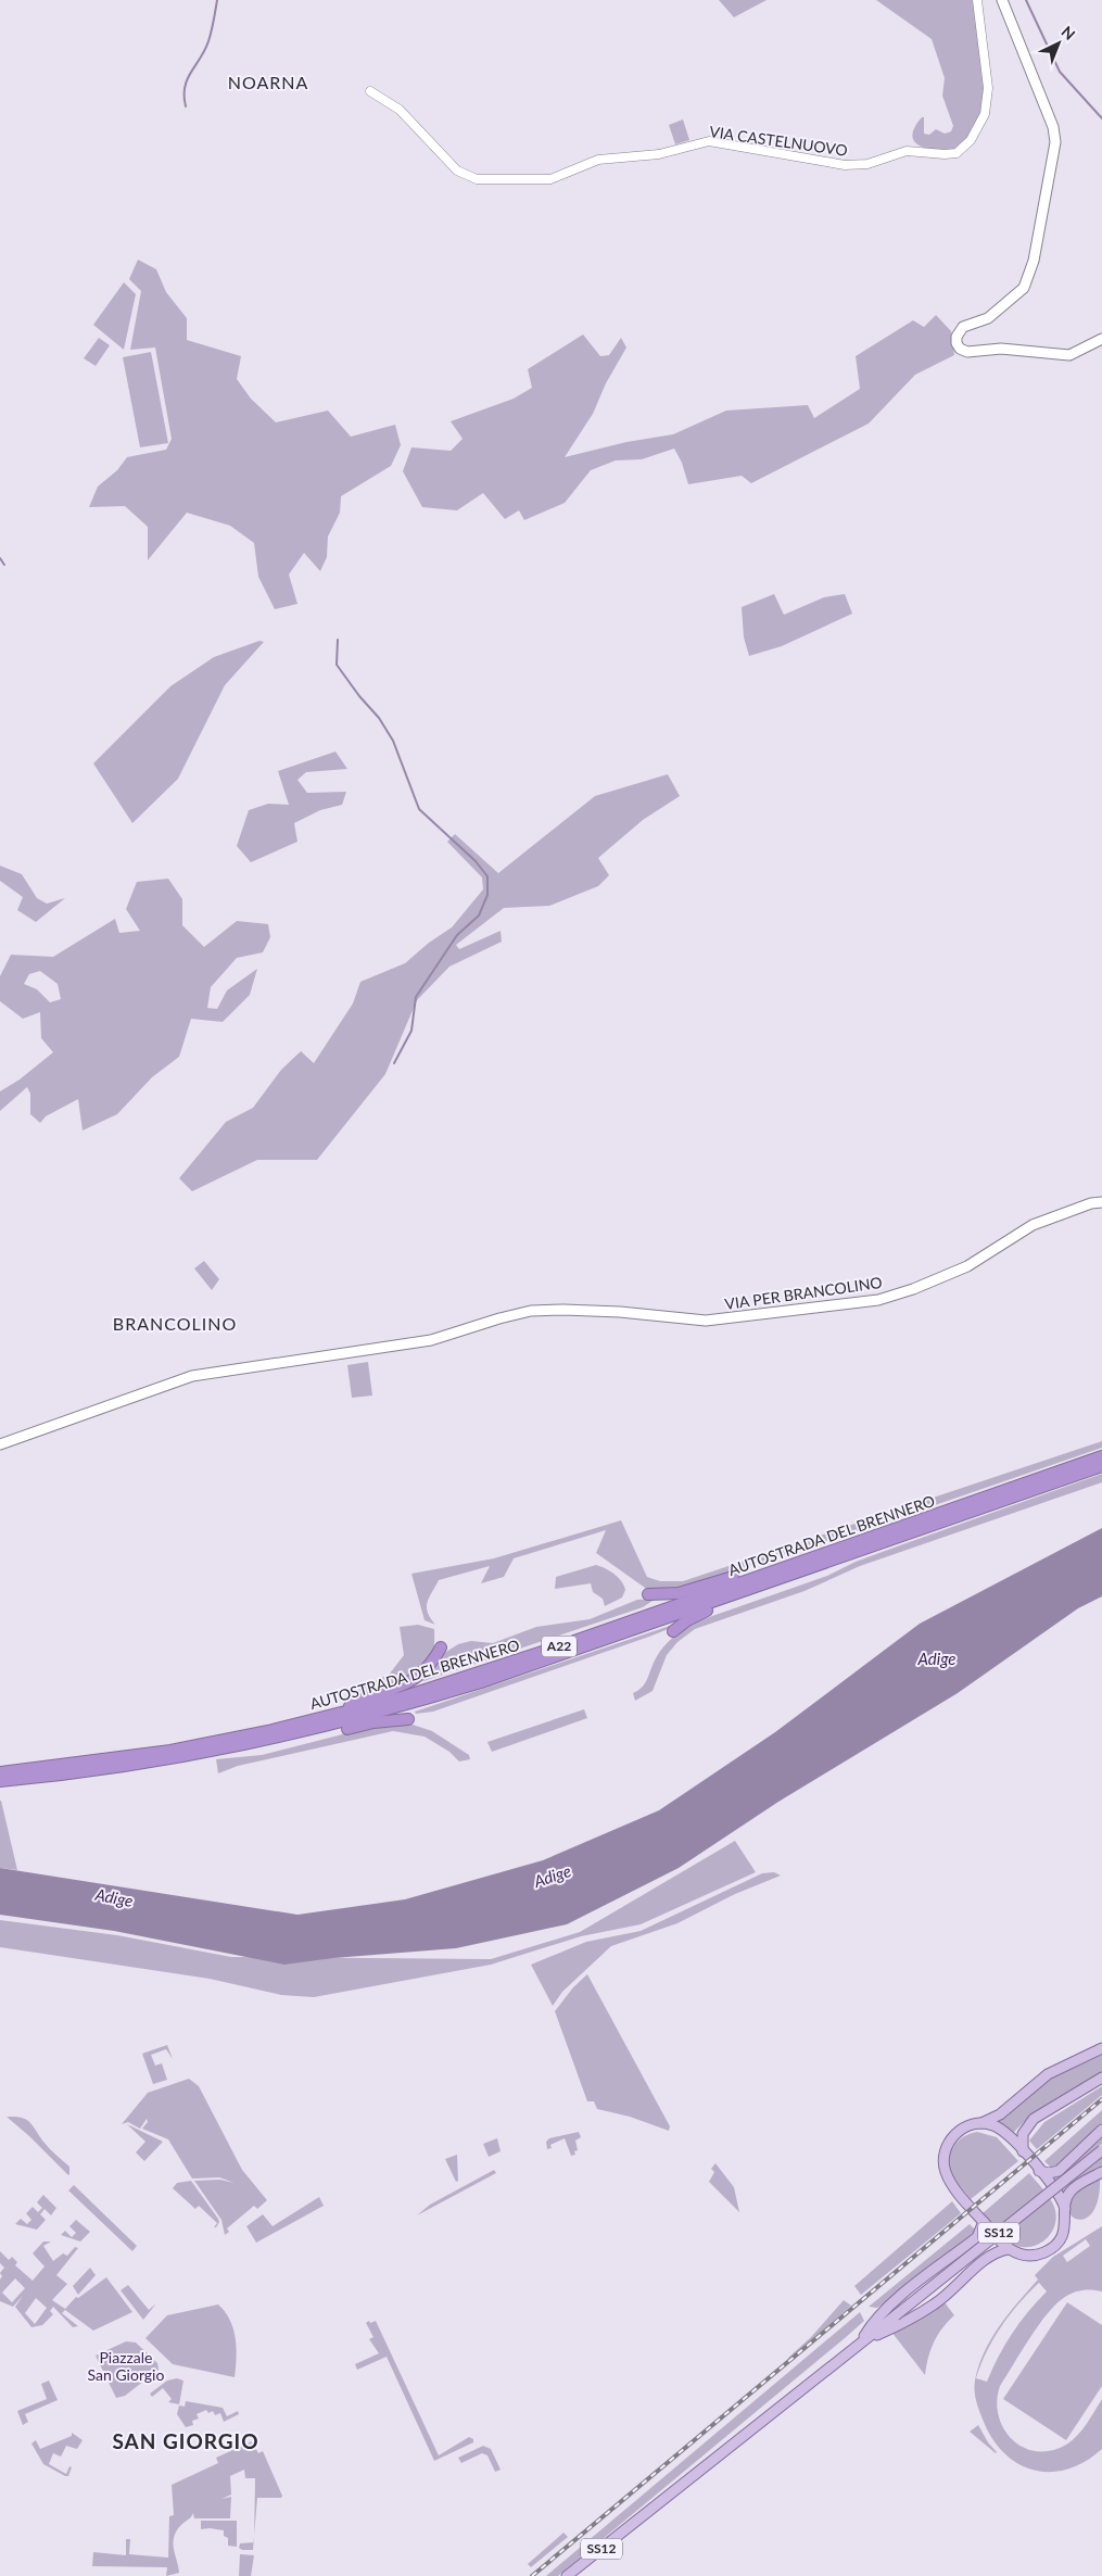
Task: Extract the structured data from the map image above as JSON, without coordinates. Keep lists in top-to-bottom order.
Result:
{
  "streets": {
    "highway": ["AUTOSTRADA DEL BRENNERO", "A22"],
    "main road": ["VIA PER BRANCOLINO", "SS12"],
    "street": ["VIA CASTELNUOVO"]
  },
  "districts": ["NOARNA", "BRANCOLINO", "SAN GIORGIO"],
  "water": ["Adige"],
  "parks": ["Piazzale San Giorgio"],
  "north": "top right"
}
